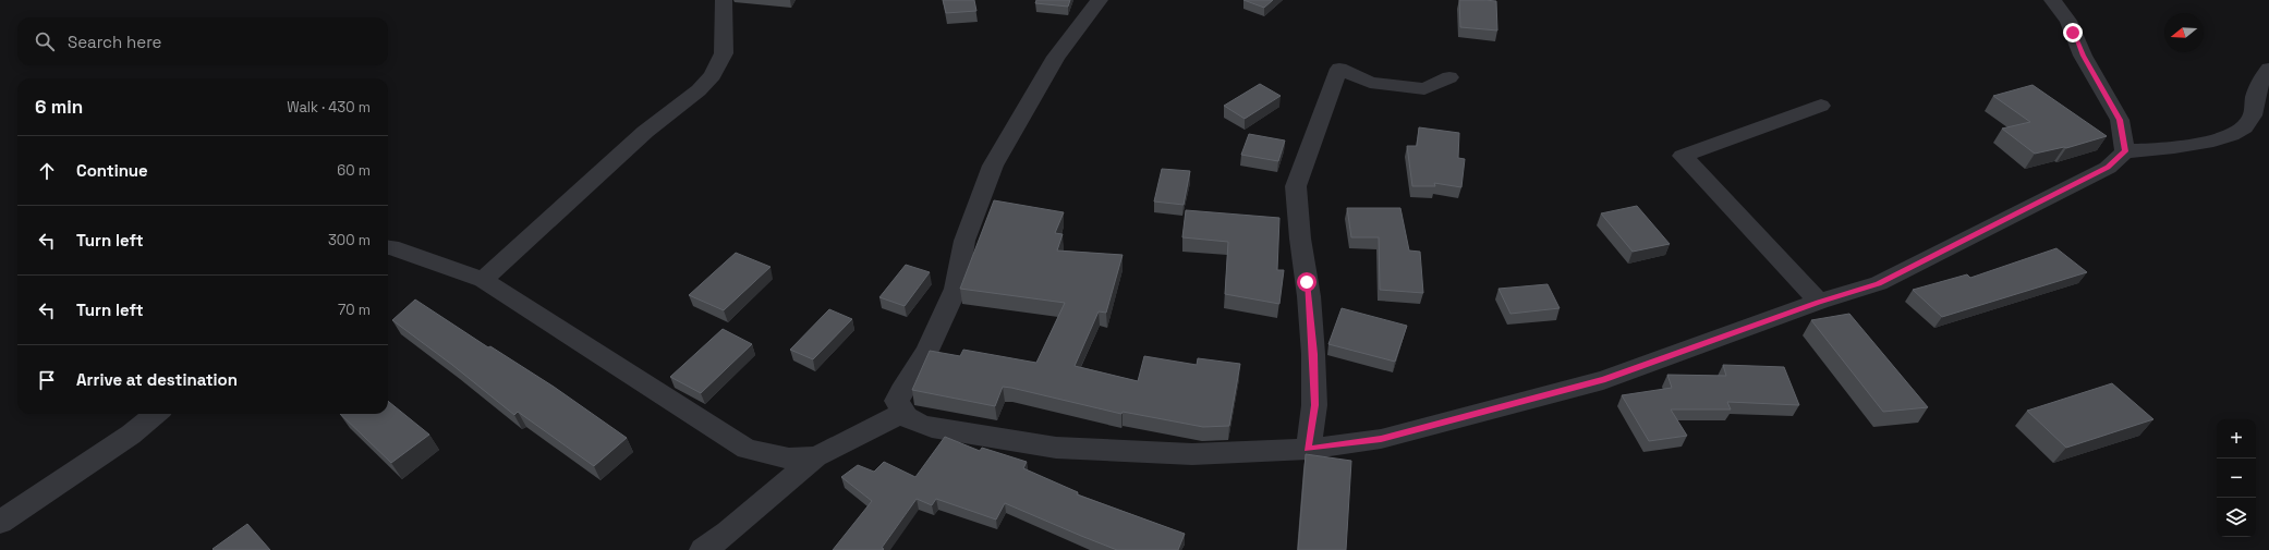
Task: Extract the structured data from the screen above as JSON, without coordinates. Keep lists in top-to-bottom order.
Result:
{
  "north": "left",
  "page": {
    "search": "Search here",
    "heading": ["6 min", "Walk · 430 m"],
    "list": [
      ["Continue", "60 m"],
      ["Turn left", "300 m"],
      ["Turn left", "70 m"],
      "Arrive at destination"
    ],
    "map_buttons": ["+", "−"]
  }
}
